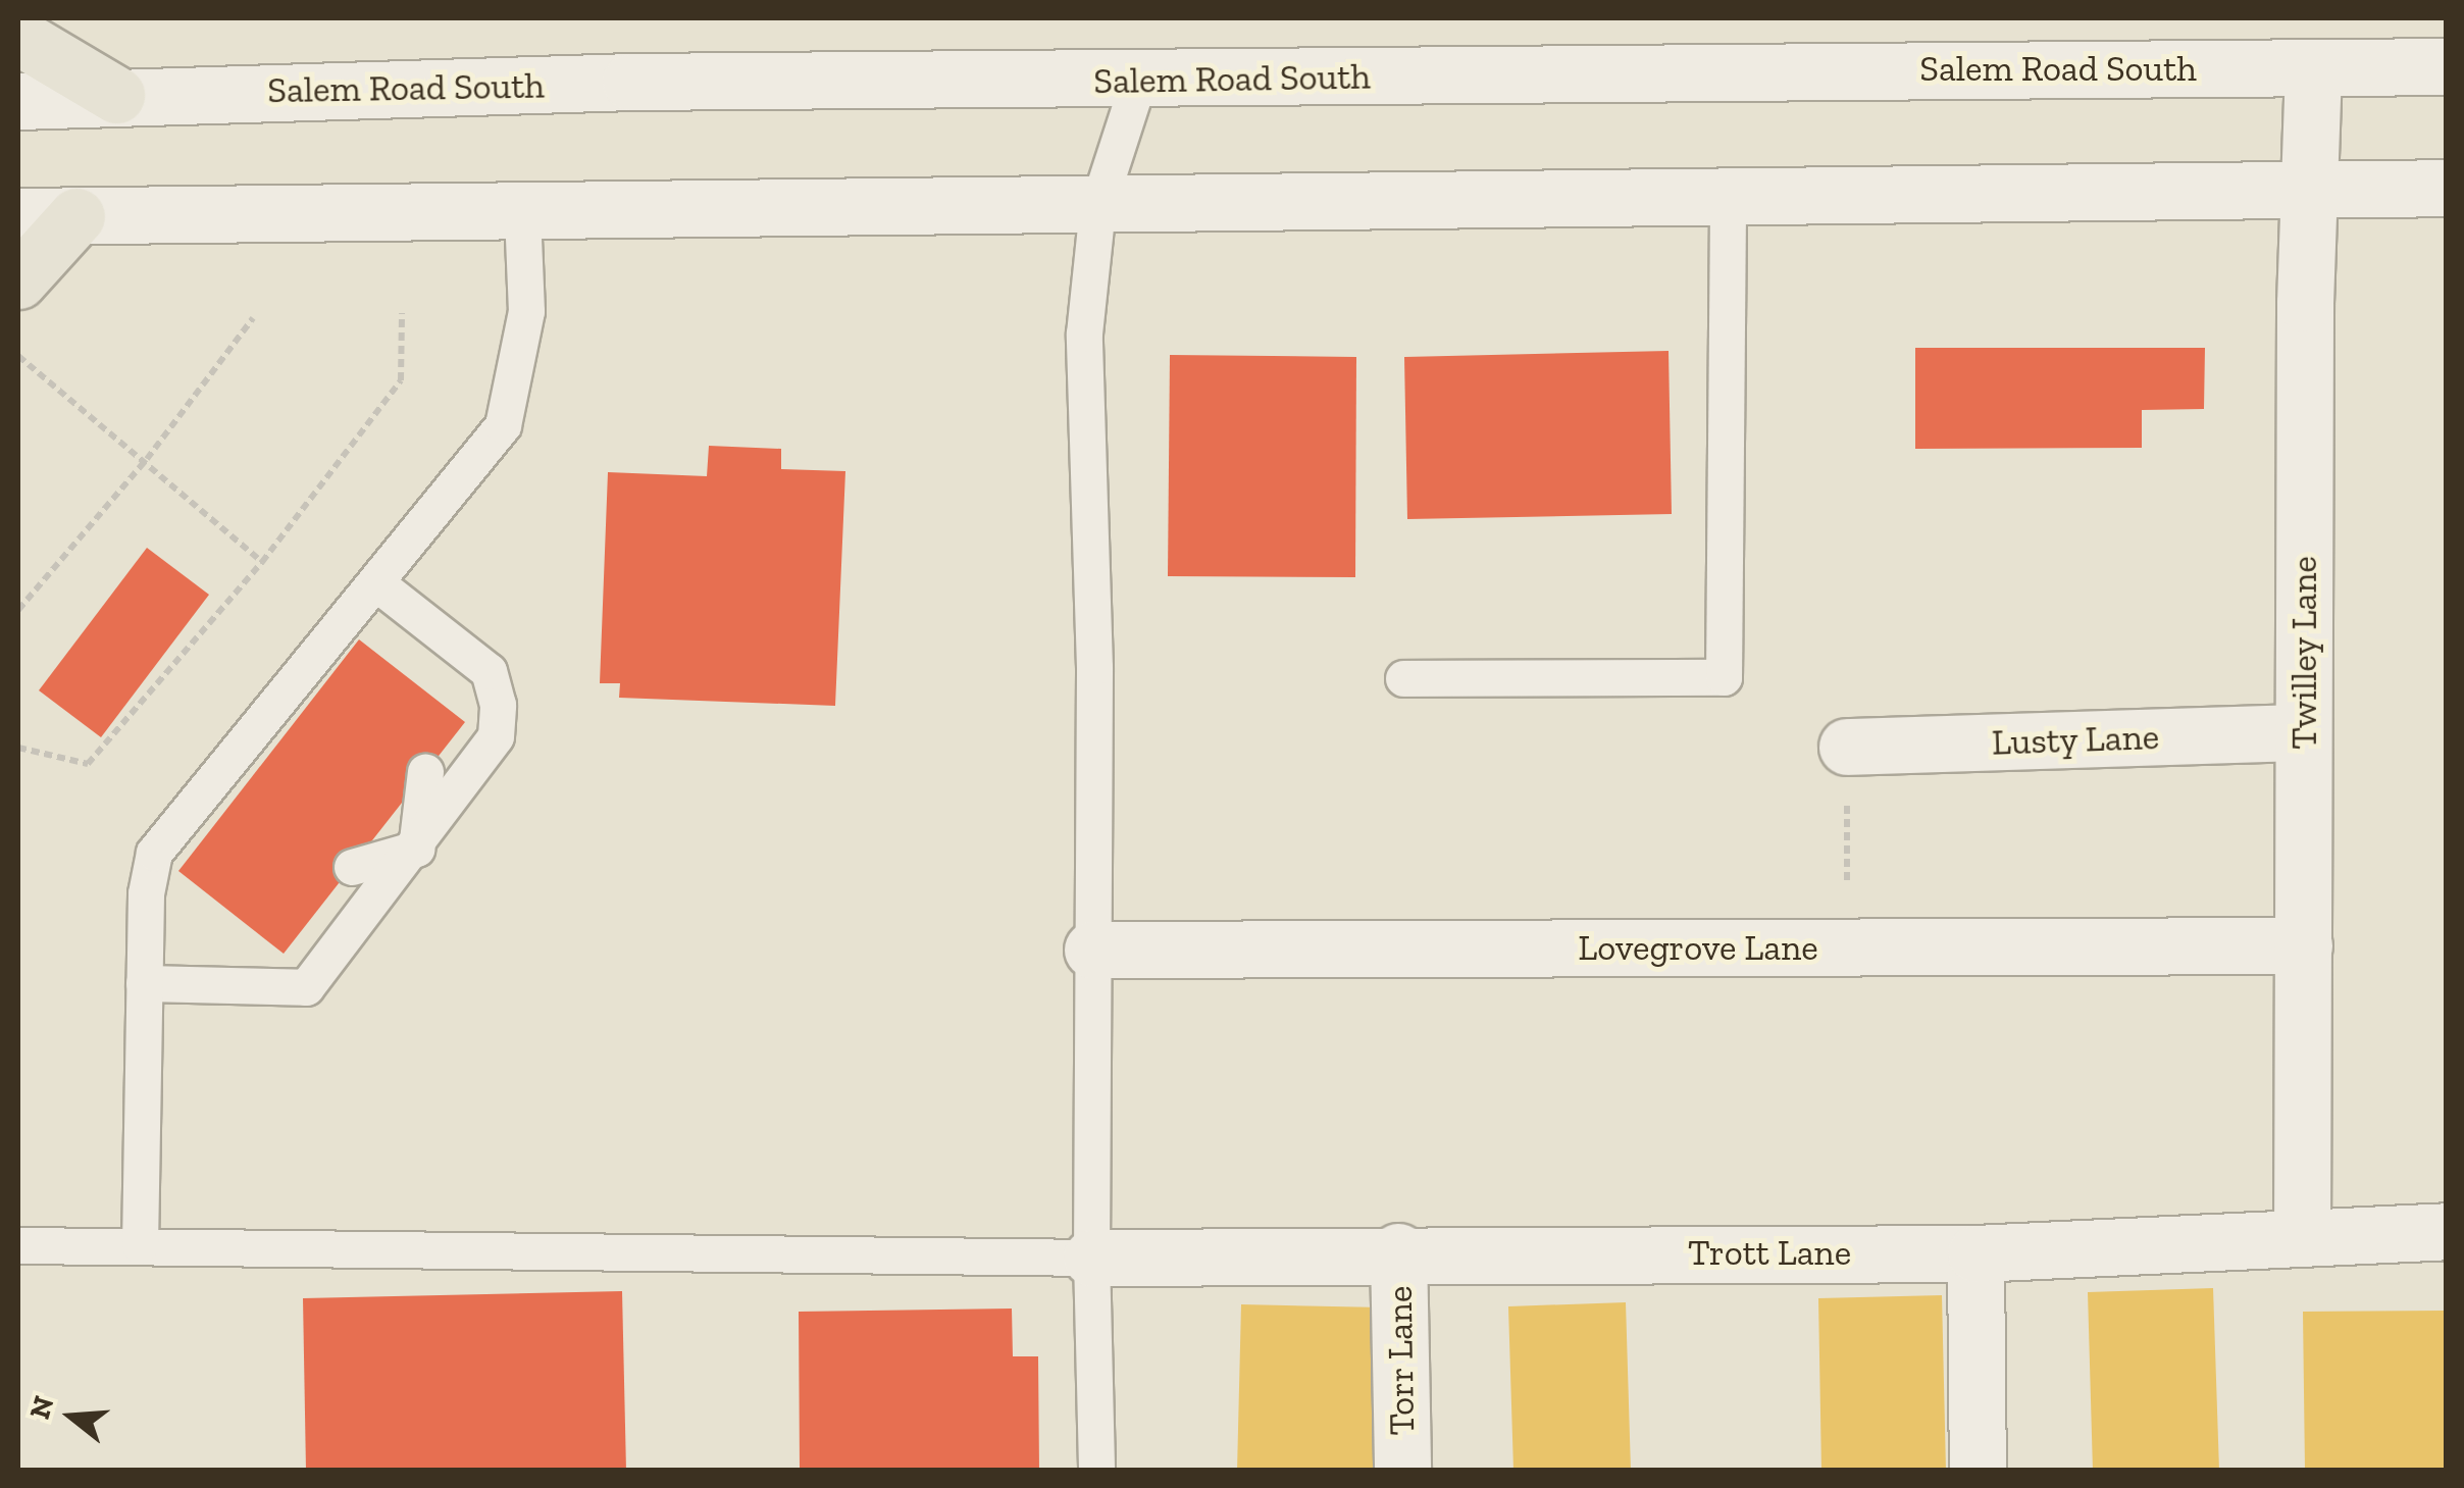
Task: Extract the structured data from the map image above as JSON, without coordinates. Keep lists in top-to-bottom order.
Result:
{
  "streets": {
    "main road": [
      "Salem Road South",
      "Twilley Lane",
      "Lusty Lane",
      "Lovegrove Lane",
      "Trott Lane",
      "Torr Lane"
    ]
  },
  "crossings": [
    ["Salem Road South", "Twilley Lane"],
    ["Twilley Lane", "Lusty Lane"],
    ["Twilley Lane", "Lovegrove Lane"],
    ["Twilley Lane", "Trott Lane"],
    ["Trott Lane", "Torr Lane"]
  ],
  "north": "left"
}
